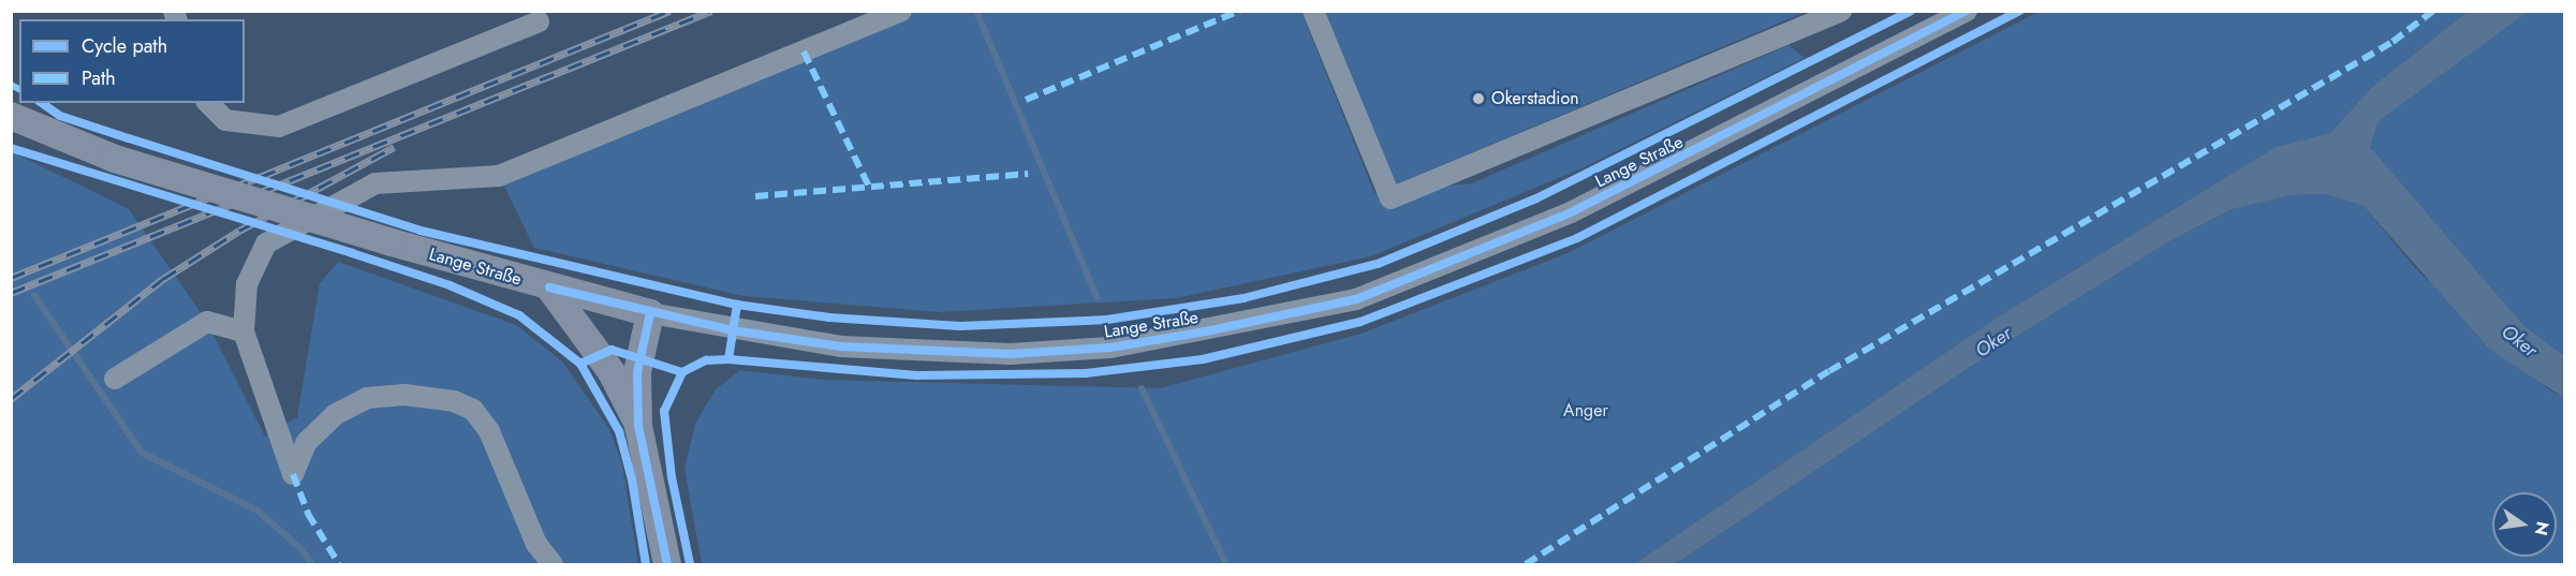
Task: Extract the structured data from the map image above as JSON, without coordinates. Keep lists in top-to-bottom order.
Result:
{
  "streets": {
    "main road": ["Lange Straße"]
  },
  "water": ["Oker"],
  "parks": ["Anger"],
  "places": ["Okerstadion"],
  "legend": ["Cycle path", "Path"],
  "north": "right"
}
